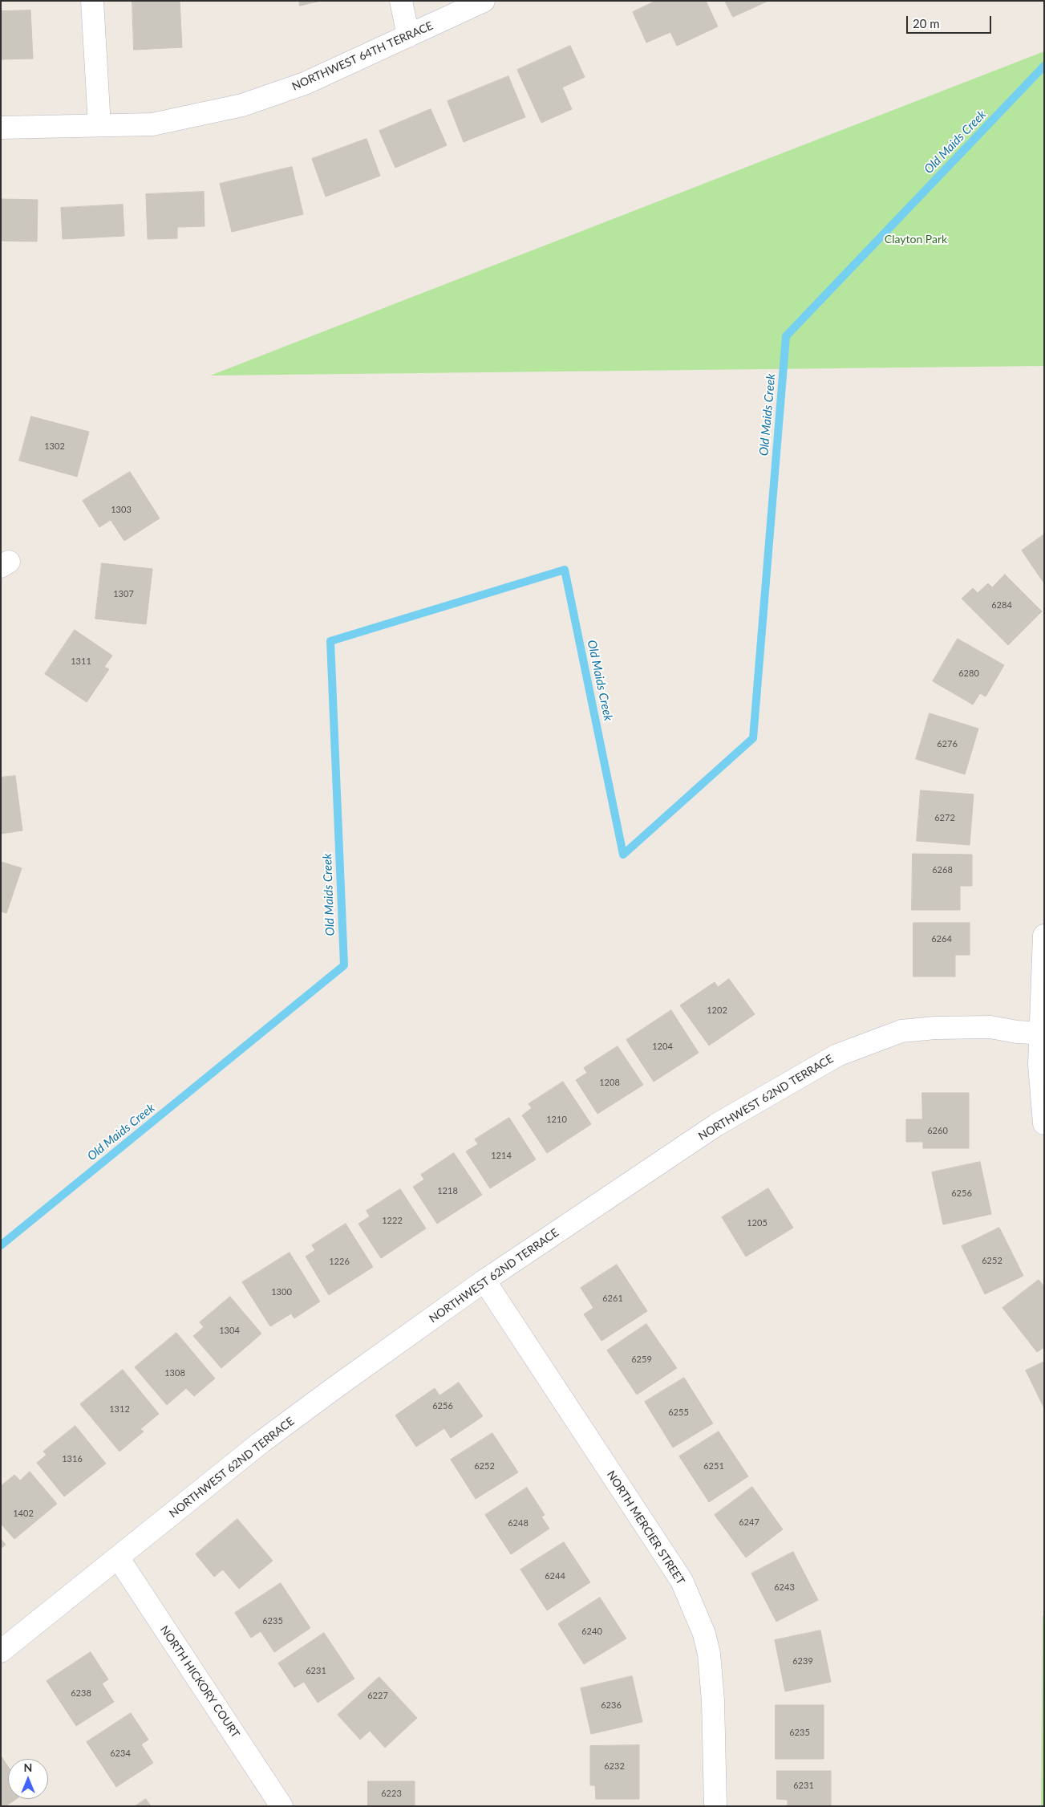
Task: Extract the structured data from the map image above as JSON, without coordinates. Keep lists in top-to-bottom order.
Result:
{
  "streets": {
    "street": [
      "NORTHWEST 64TH TERRACE",
      "NORTHWEST 62ND TERRACE",
      "NORTH MERCIER STREET",
      "NORTH HICKORY COURT"
    ]
  },
  "crossings": [
    ["NORTHWEST 62ND TERRACE", "NORTH MERCIER STREET"],
    ["NORTHWEST 62ND TERRACE", "NORTH HICKORY COURT"]
  ],
  "water": ["Old Maids Creek"],
  "parks": ["Clayton Park"],
  "house_numbers": [
    "1302",
    "1303",
    "1307",
    "6284",
    "1311",
    "6280",
    "6276",
    "6272",
    "6268",
    "6264",
    "1202",
    "1204",
    "1208",
    "1210",
    "6260",
    "1214",
    "1218",
    "6256",
    "1222",
    "1205",
    "6252",
    "1226",
    "1300",
    "6261",
    "1304",
    "6259",
    "1308",
    "6256",
    "1312",
    "6255",
    "1316",
    "6252",
    "6251",
    "1402",
    "6247",
    "6248",
    "6244",
    "6243",
    "6235",
    "6240",
    "6239",
    "6231",
    "6238",
    "6227",
    "6236",
    "6235",
    "6234",
    "6232",
    "6231",
    "6223"
  ],
  "scale_bar": "20 m",
  "north": "top"
}
